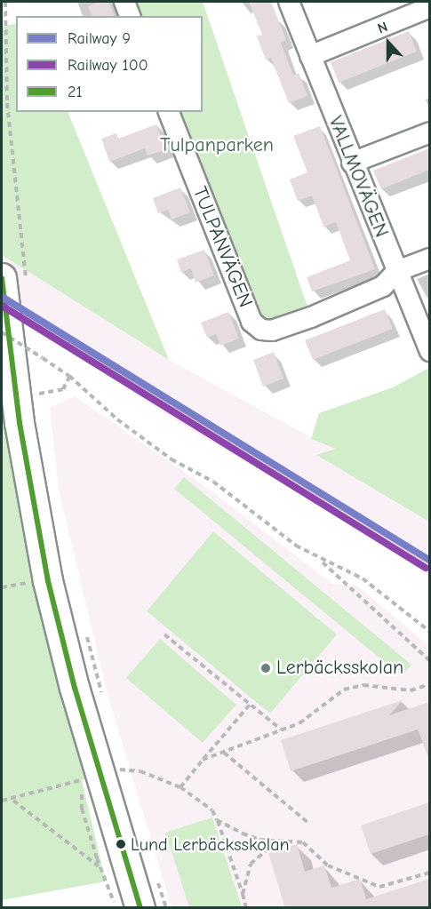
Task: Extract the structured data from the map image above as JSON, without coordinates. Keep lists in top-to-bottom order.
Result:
{
  "streets": {
    "street": ["VALLMOVÄGEN", "TULPANVÄGEN"]
  },
  "crossings": [
    ["VALLMOVÄGEN", "TULPANVÄGEN"]
  ],
  "parks": ["Tulpanparken"],
  "places": ["Lerbäcksskolan", "Lund Lerbäcksskolan"],
  "lines": ["transit line 21", "rail line 9", "rail line 100"],
  "legend": ["Railway 9", "Railway 100", "21"],
  "north": "top"
}
